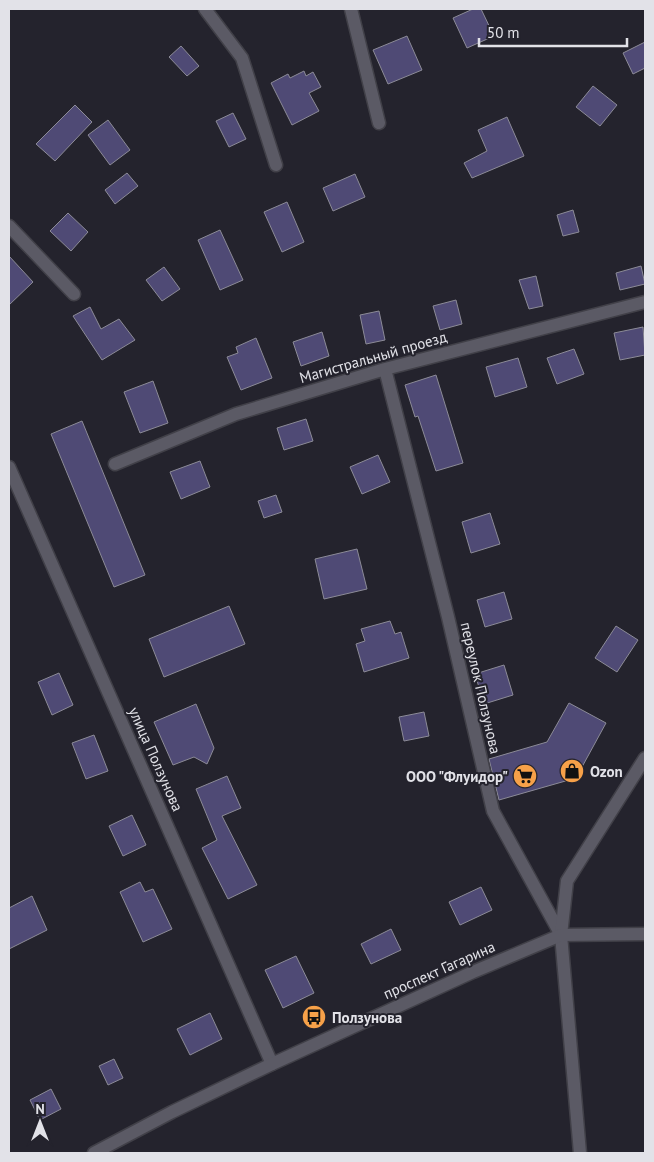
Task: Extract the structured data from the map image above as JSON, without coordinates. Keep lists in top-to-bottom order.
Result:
{
  "streets": {
    "street": [
      "Магистральный проезд",
      "переулок Ползунова",
      "улица Ползунова",
      "проспект Гагарина"
    ]
  },
  "crossings": [
    ["Магистральный проезд", "переулок Ползунова"],
    ["переулок Ползунова", "проспект Гагарина"],
    ["улица Ползунова", "проспект Гагарина"]
  ],
  "places": {
    "shop": ["Ozon"],
    "supermarket": ["ООО \"Флуидор\""],
    "bus stop": ["Ползунова"]
  },
  "scale_bar": "50 m",
  "north": "top"
}
